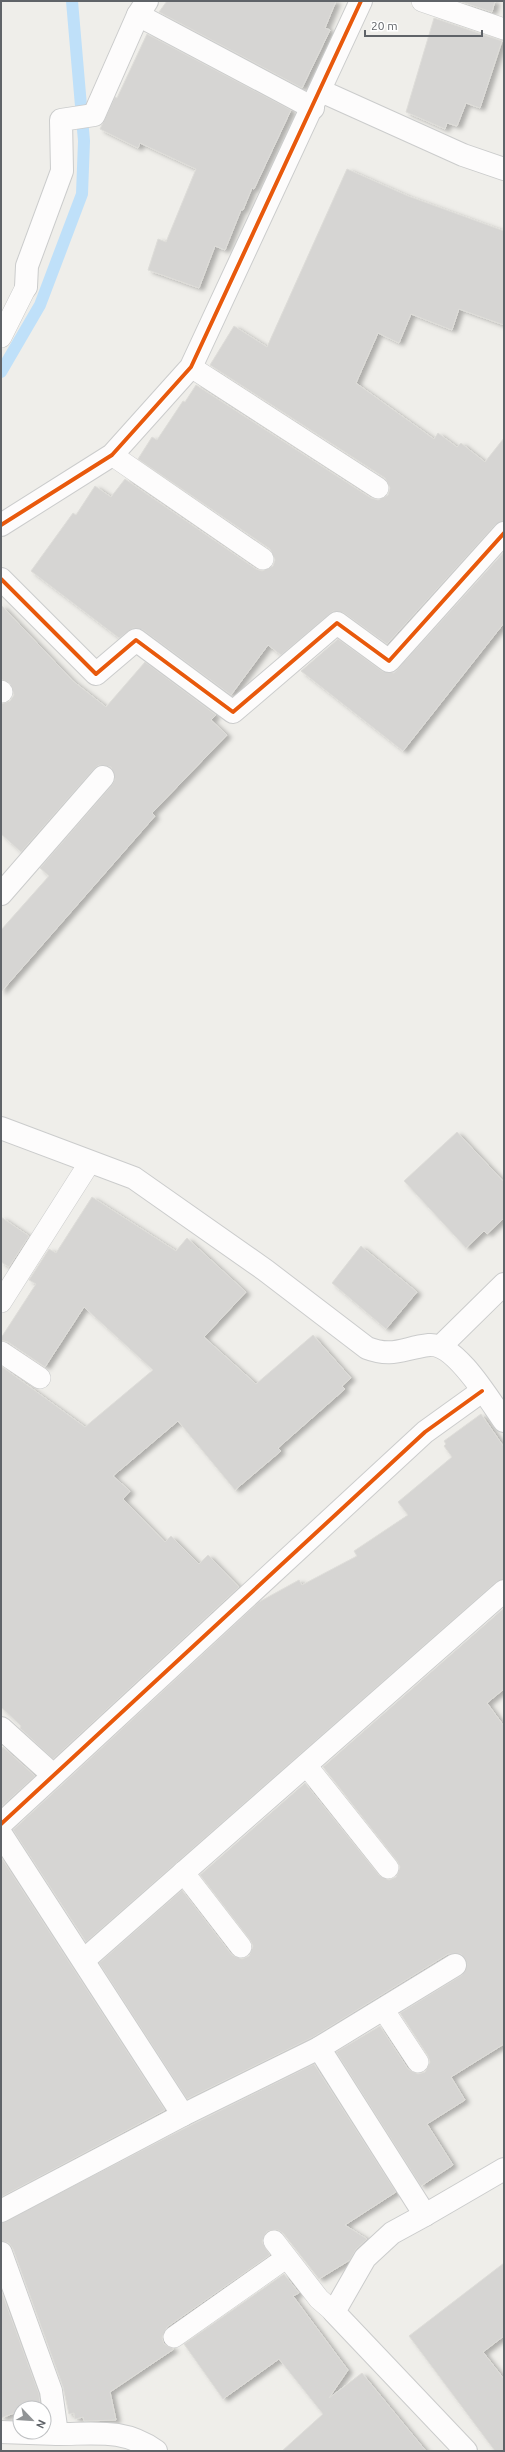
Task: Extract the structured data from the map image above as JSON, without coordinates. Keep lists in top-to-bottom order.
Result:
{
  "scale_bar": "20 m",
  "north": "bottom right"
}
